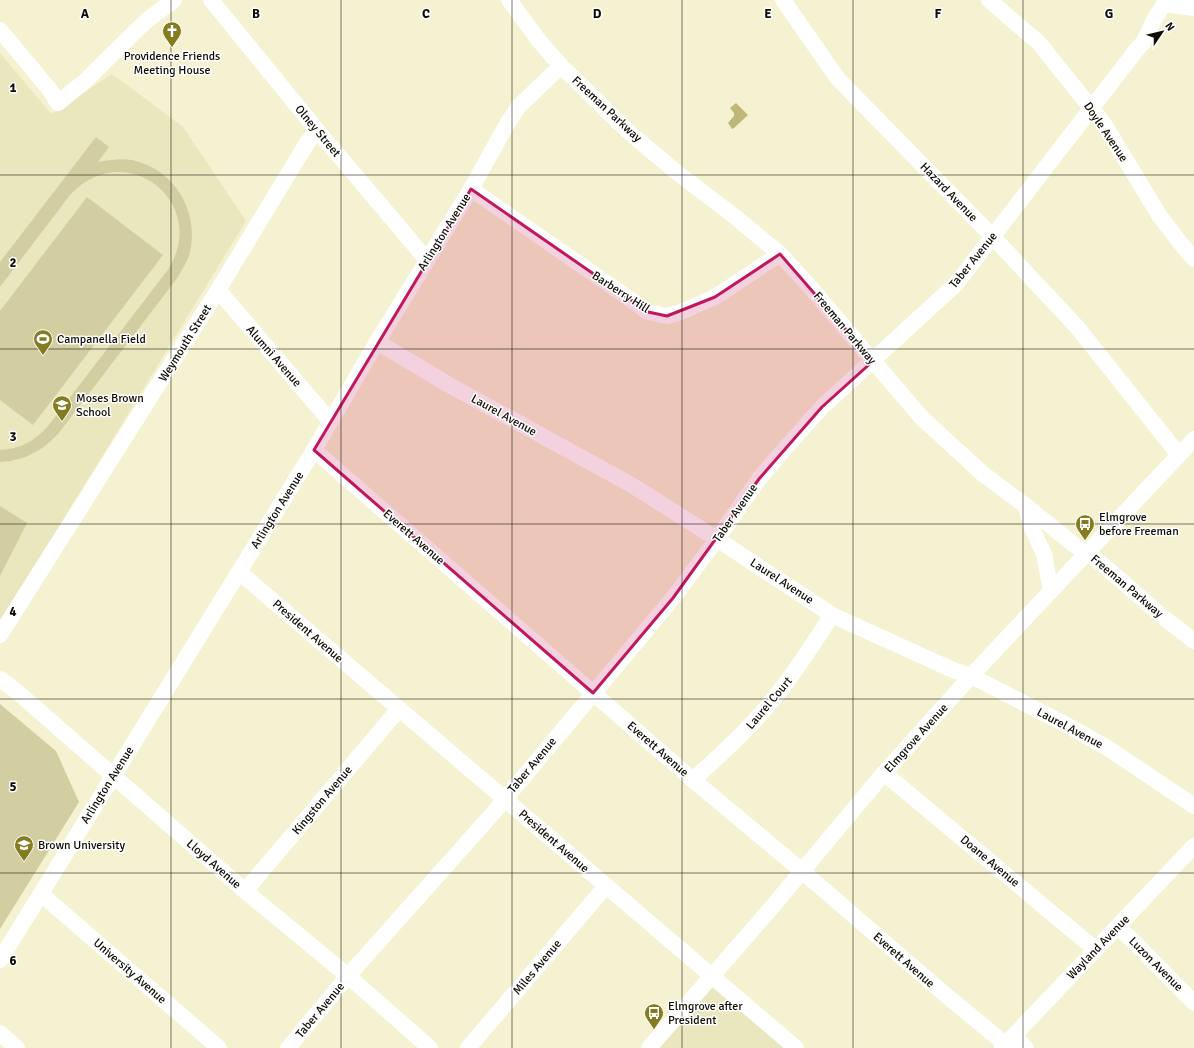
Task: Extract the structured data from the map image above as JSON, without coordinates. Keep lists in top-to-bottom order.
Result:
{
  "streets": {
    "street": [
      "Freeman Parkway",
      "Olney Street",
      "Doyle Avenue",
      "Hazard Avenue",
      "Arlington Avenue",
      "Taber Avenue",
      "Barberry Hill",
      "Weymouth Street",
      "Alumni Avenue",
      "Laurel Avenue",
      "Everett Avenue",
      "President Avenue",
      "Laurel Court",
      "Elmgrove Avenue",
      "Kingston Avenue",
      "Doane Avenue",
      "Lloyd Avenue",
      "Wayland Avenue",
      "Luzon Avenue",
      "Miles Avenue",
      "University Avenue"
    ]
  },
  "crossings": [
    ["Freeman Parkway", "Arlington Avenue"],
    ["Freeman Parkway", "Taber Avenue"],
    ["Freeman Parkway", "Barberry Hill"],
    ["Freeman Parkway", "Elmgrove Avenue"],
    ["Olney Street", "Arlington Avenue"],
    ["Olney Street", "Weymouth Street"],
    ["Doyle Avenue", "Taber Avenue"],
    ["Hazard Avenue", "Taber Avenue"],
    ["Hazard Avenue", "Elmgrove Avenue"],
    ["Arlington Avenue", "Barberry Hill"],
    ["Arlington Avenue", "Alumni Avenue"],
    ["Arlington Avenue", "Laurel Avenue"],
    ["Arlington Avenue", "Everett Avenue"],
    ["Arlington Avenue", "President Avenue"],
    ["Arlington Avenue", "Lloyd Avenue"],
    ["Arlington Avenue", "University Avenue"],
    ["Taber Avenue", "Laurel Avenue"],
    ["Taber Avenue", "Everett Avenue"],
    ["Taber Avenue", "President Avenue"],
    ["Taber Avenue", "Lloyd Avenue"],
    ["Weymouth Street", "Alumni Avenue"],
    ["Laurel Avenue", "Laurel Court"],
    ["Laurel Avenue", "Elmgrove Avenue"],
    ["Everett Avenue", "Laurel Court"],
    ["Everett Avenue", "Elmgrove Avenue"],
    ["Everett Avenue", "Wayland Avenue"],
    ["President Avenue", "Elmgrove Avenue"],
    ["President Avenue", "Kingston Avenue"],
    ["President Avenue", "Miles Avenue"],
    ["Elmgrove Avenue", "Doane Avenue"],
    ["Kingston Avenue", "Lloyd Avenue"],
    ["Doane Avenue", "Wayland Avenue"],
    ["Wayland Avenue", "Luzon Avenue"]
  ],
  "places": {
    "church": ["Providence Friends Meeting House"],
    "sports": ["Campanella Field"],
    "school or university": ["Moses Brown School", "Brown University"],
    "bus stop": ["Elmgrove before Freeman", "Elmgrove after President"]
  },
  "north": "top right",
  "grid": {
    "columns": [
      "A",
      "B",
      "C",
      "D",
      "E",
      "F",
      "G"
    ],
    "rows": [
      "1",
      "2",
      "3",
      "4",
      "5",
      "6"
    ]
  }
}
